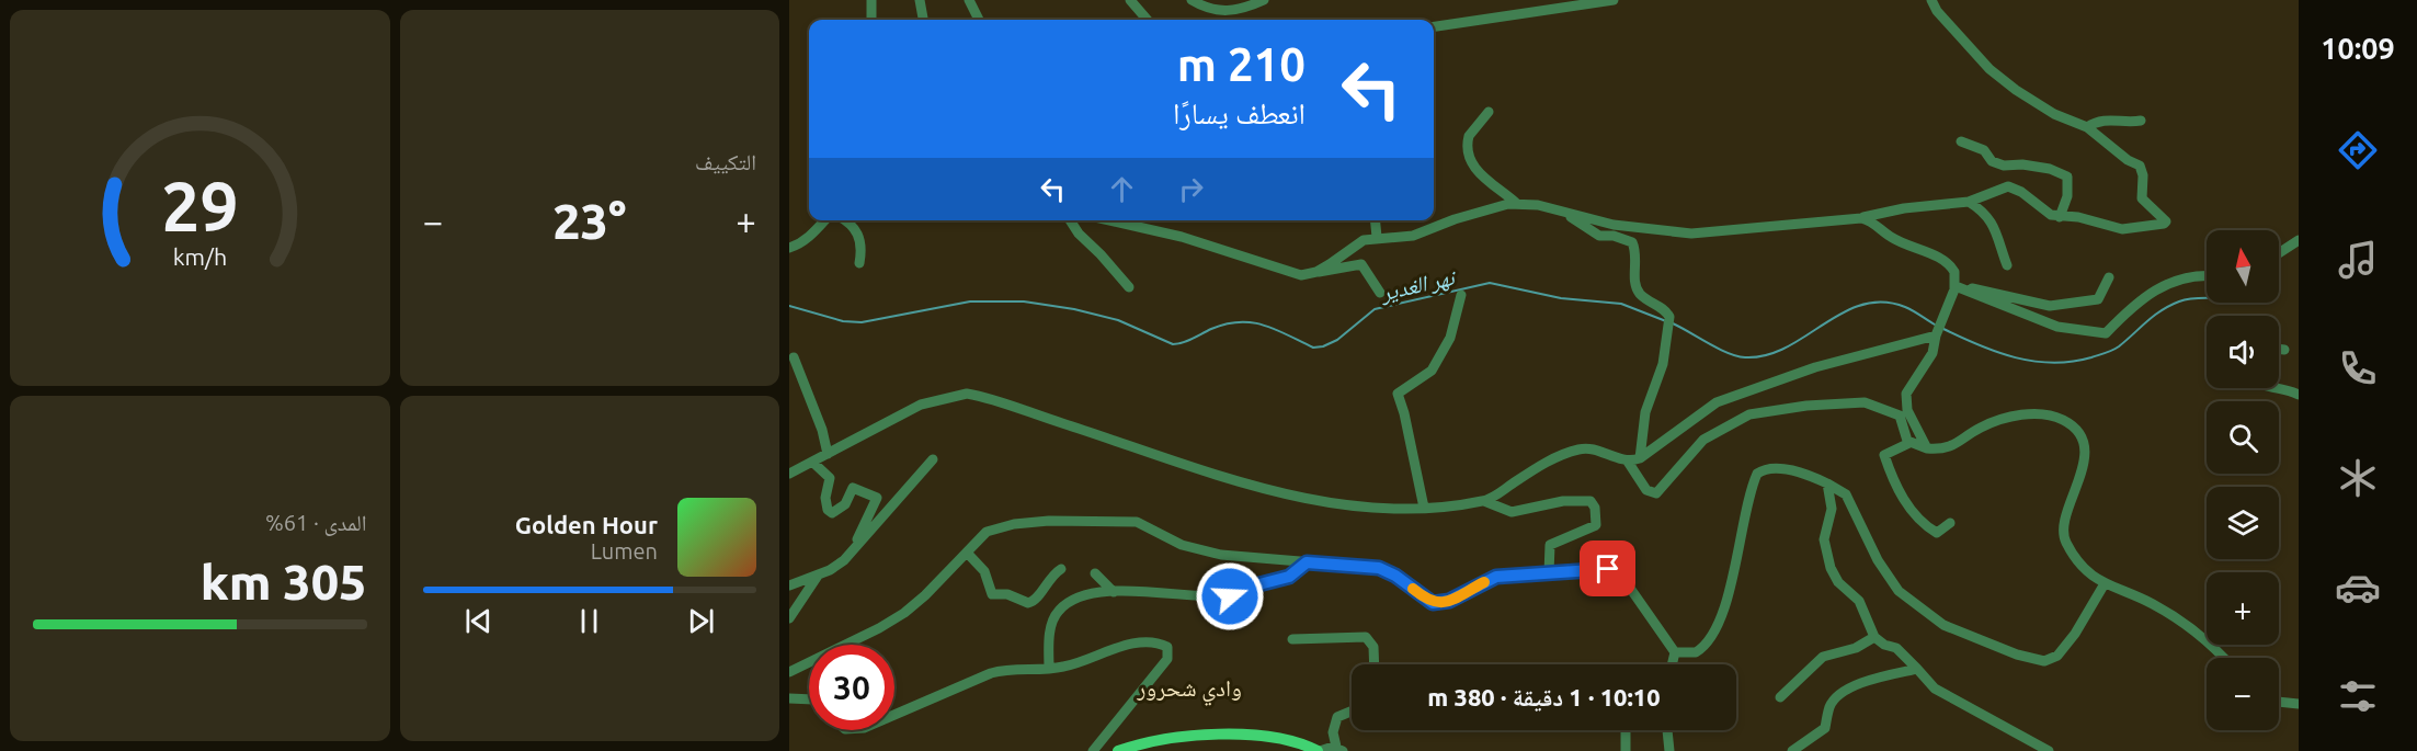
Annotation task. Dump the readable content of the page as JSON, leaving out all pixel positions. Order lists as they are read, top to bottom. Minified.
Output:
{"districts":["وادي شحرور"],"water":["نهر الغدير"],"north":"top","page":{"tabs":"10:09","tile":["التكييف",["المدى · 61%","305 km"]],"turn":["210 m","انعطف يسارًا"],"heat":["−","23°","+"],"map_buttons":["+","−"],"song":["Golden Hour","Lumen"],"limit":"30","trip":"10:10 · 1 دقيقة · 380 m","gauge":["29","km/h"]}}
